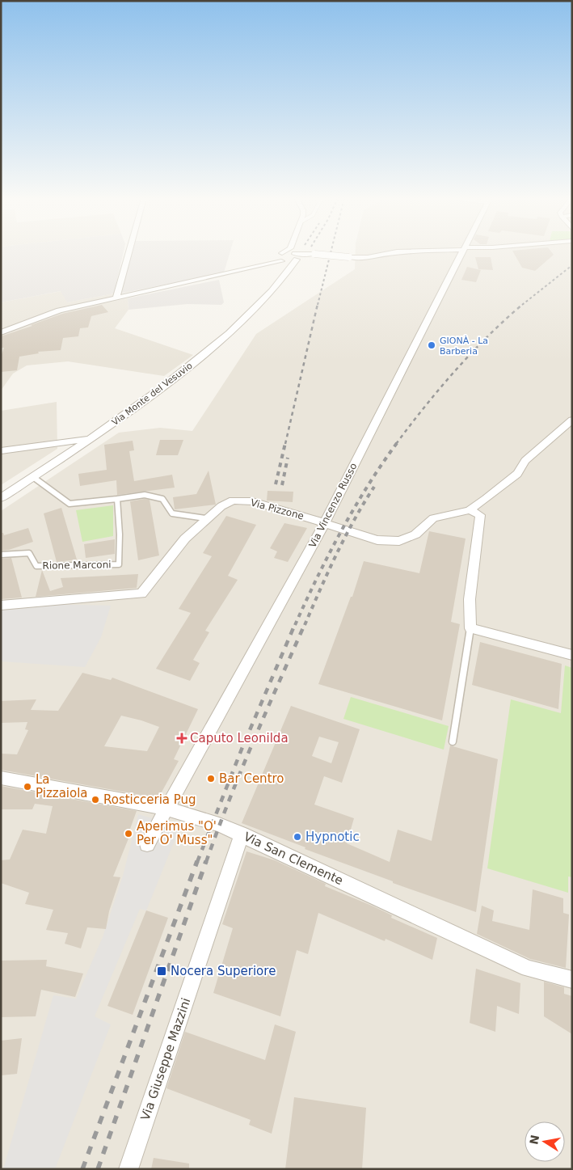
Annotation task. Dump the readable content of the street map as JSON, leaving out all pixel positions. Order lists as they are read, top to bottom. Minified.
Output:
{"streets":{"street":["Via Monte del Vesuvio","Via Vincenzo Russo","Via Pizzone","Via San Clemente","Via Giuseppe Mazzini"],"lane":["Rione Marconi"]},"crossings":[["Via Vincenzo Russo","Via Pizzone"],["Via Vincenzo Russo","Via San Clemente"],["Via San Clemente","Via Giuseppe Mazzini"]],"places":{"other":["GIONÀ - La Barberia","Bar Centro","La Pizzaiola","Rosticceria Pug","Aperimus \"O' Per O' Muss\"","Hypnotic"],"health":["Caputo Leonilda"],"transit":["Nocera Superiore"]},"north":"left"}
